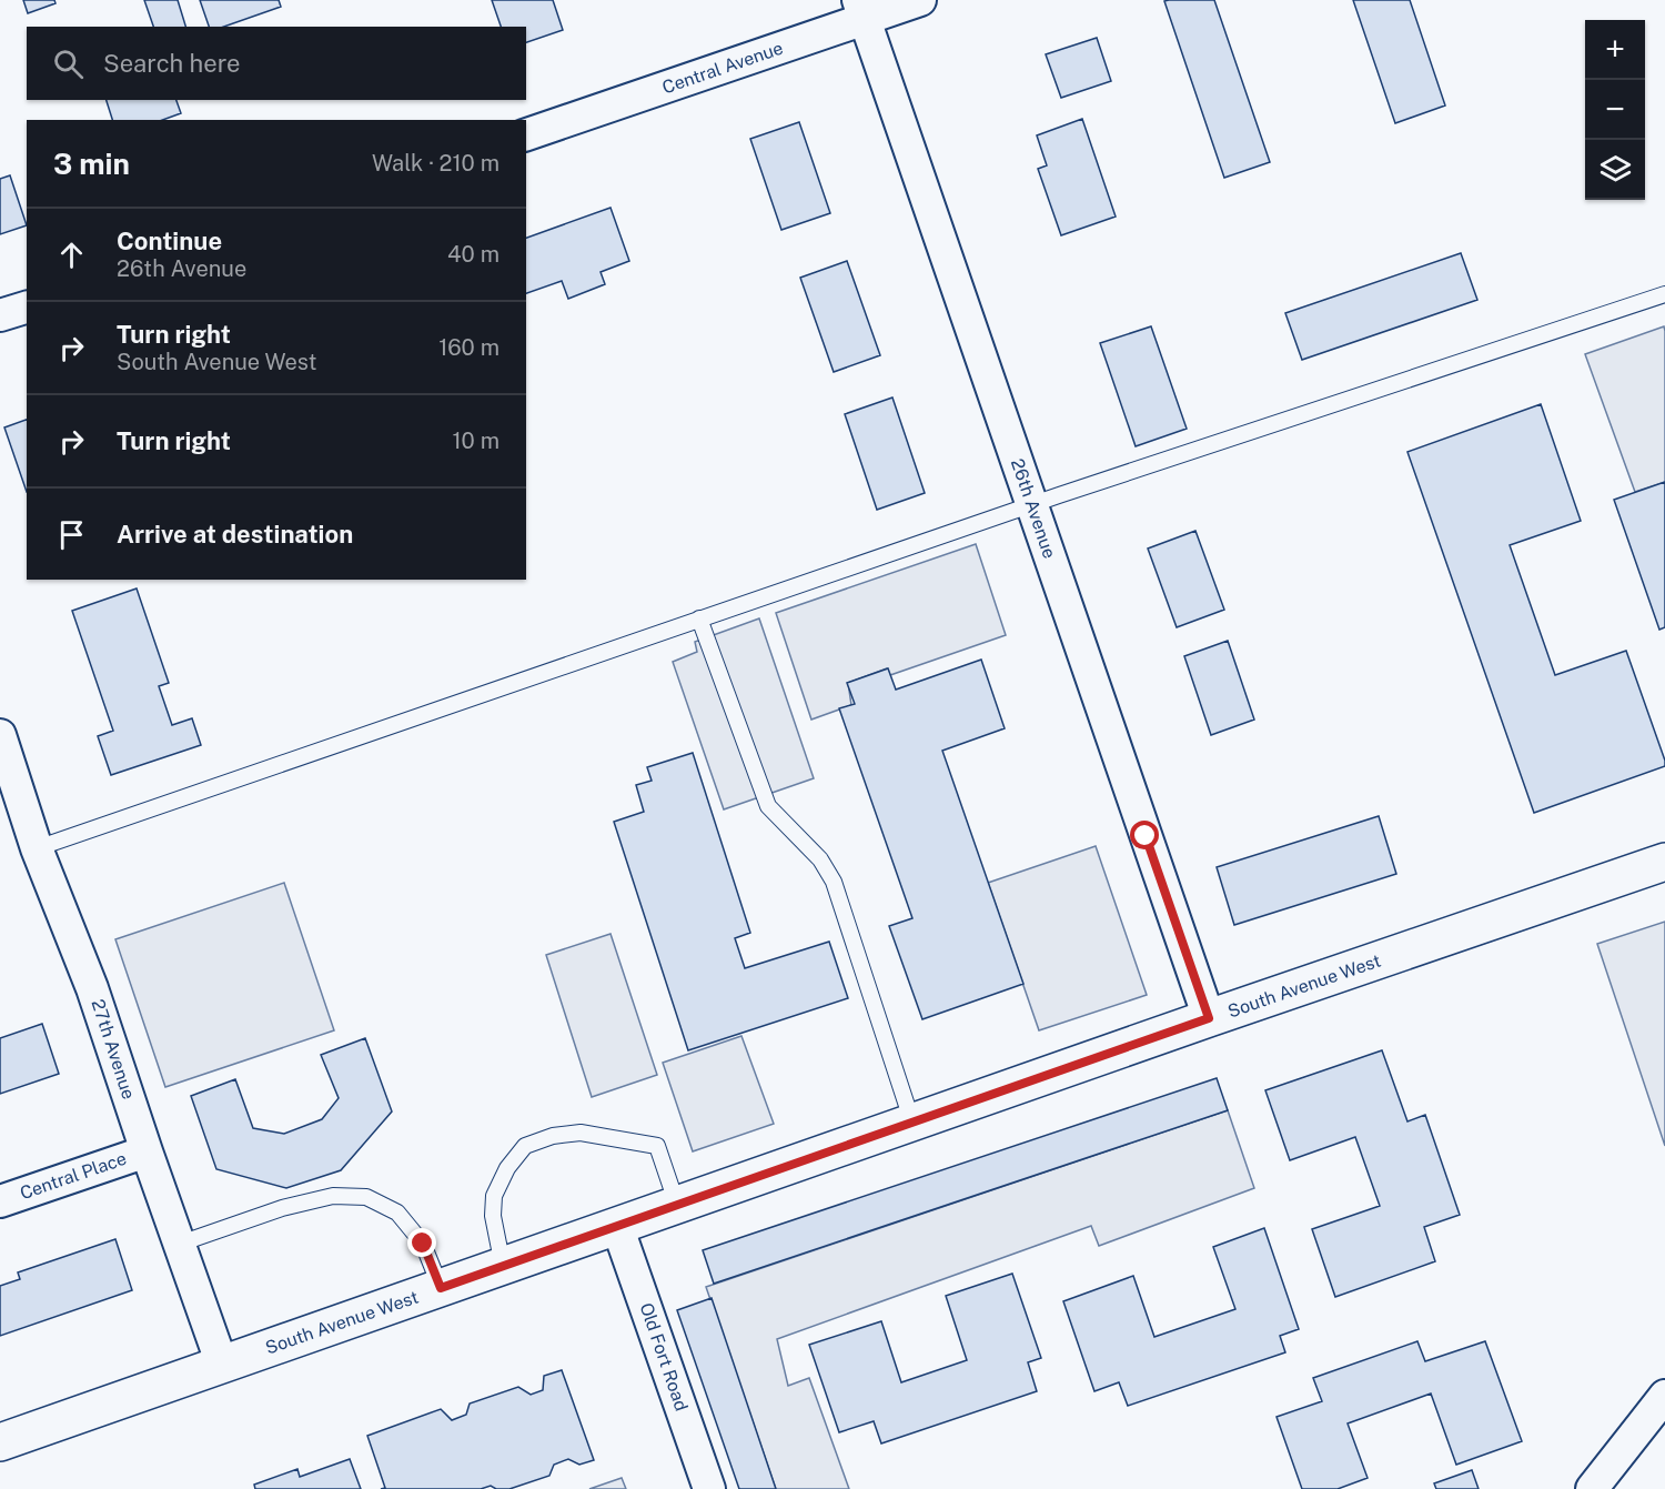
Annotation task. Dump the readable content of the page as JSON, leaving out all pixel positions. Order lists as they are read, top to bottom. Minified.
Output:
{"streets":{"street":["Central Avenue","26th Avenue","South Avenue West","27th Avenue","Central Place","Old Fort Road"]},"crossings":[["Central Avenue","26th Avenue"],["26th Avenue","South Avenue West"],["South Avenue West","27th Avenue"],["South Avenue West","Old Fort Road"],["27th Avenue","Central Place"]],"page":{"map_buttons":["+","−"],"search":"Search here","heading":["3 min","Walk · 210 m"],"list":[["Continue","26th Avenue","40 m"],["Turn right","South Avenue West","160 m"],["Turn right","10 m"],"Arrive at destination"]}}
